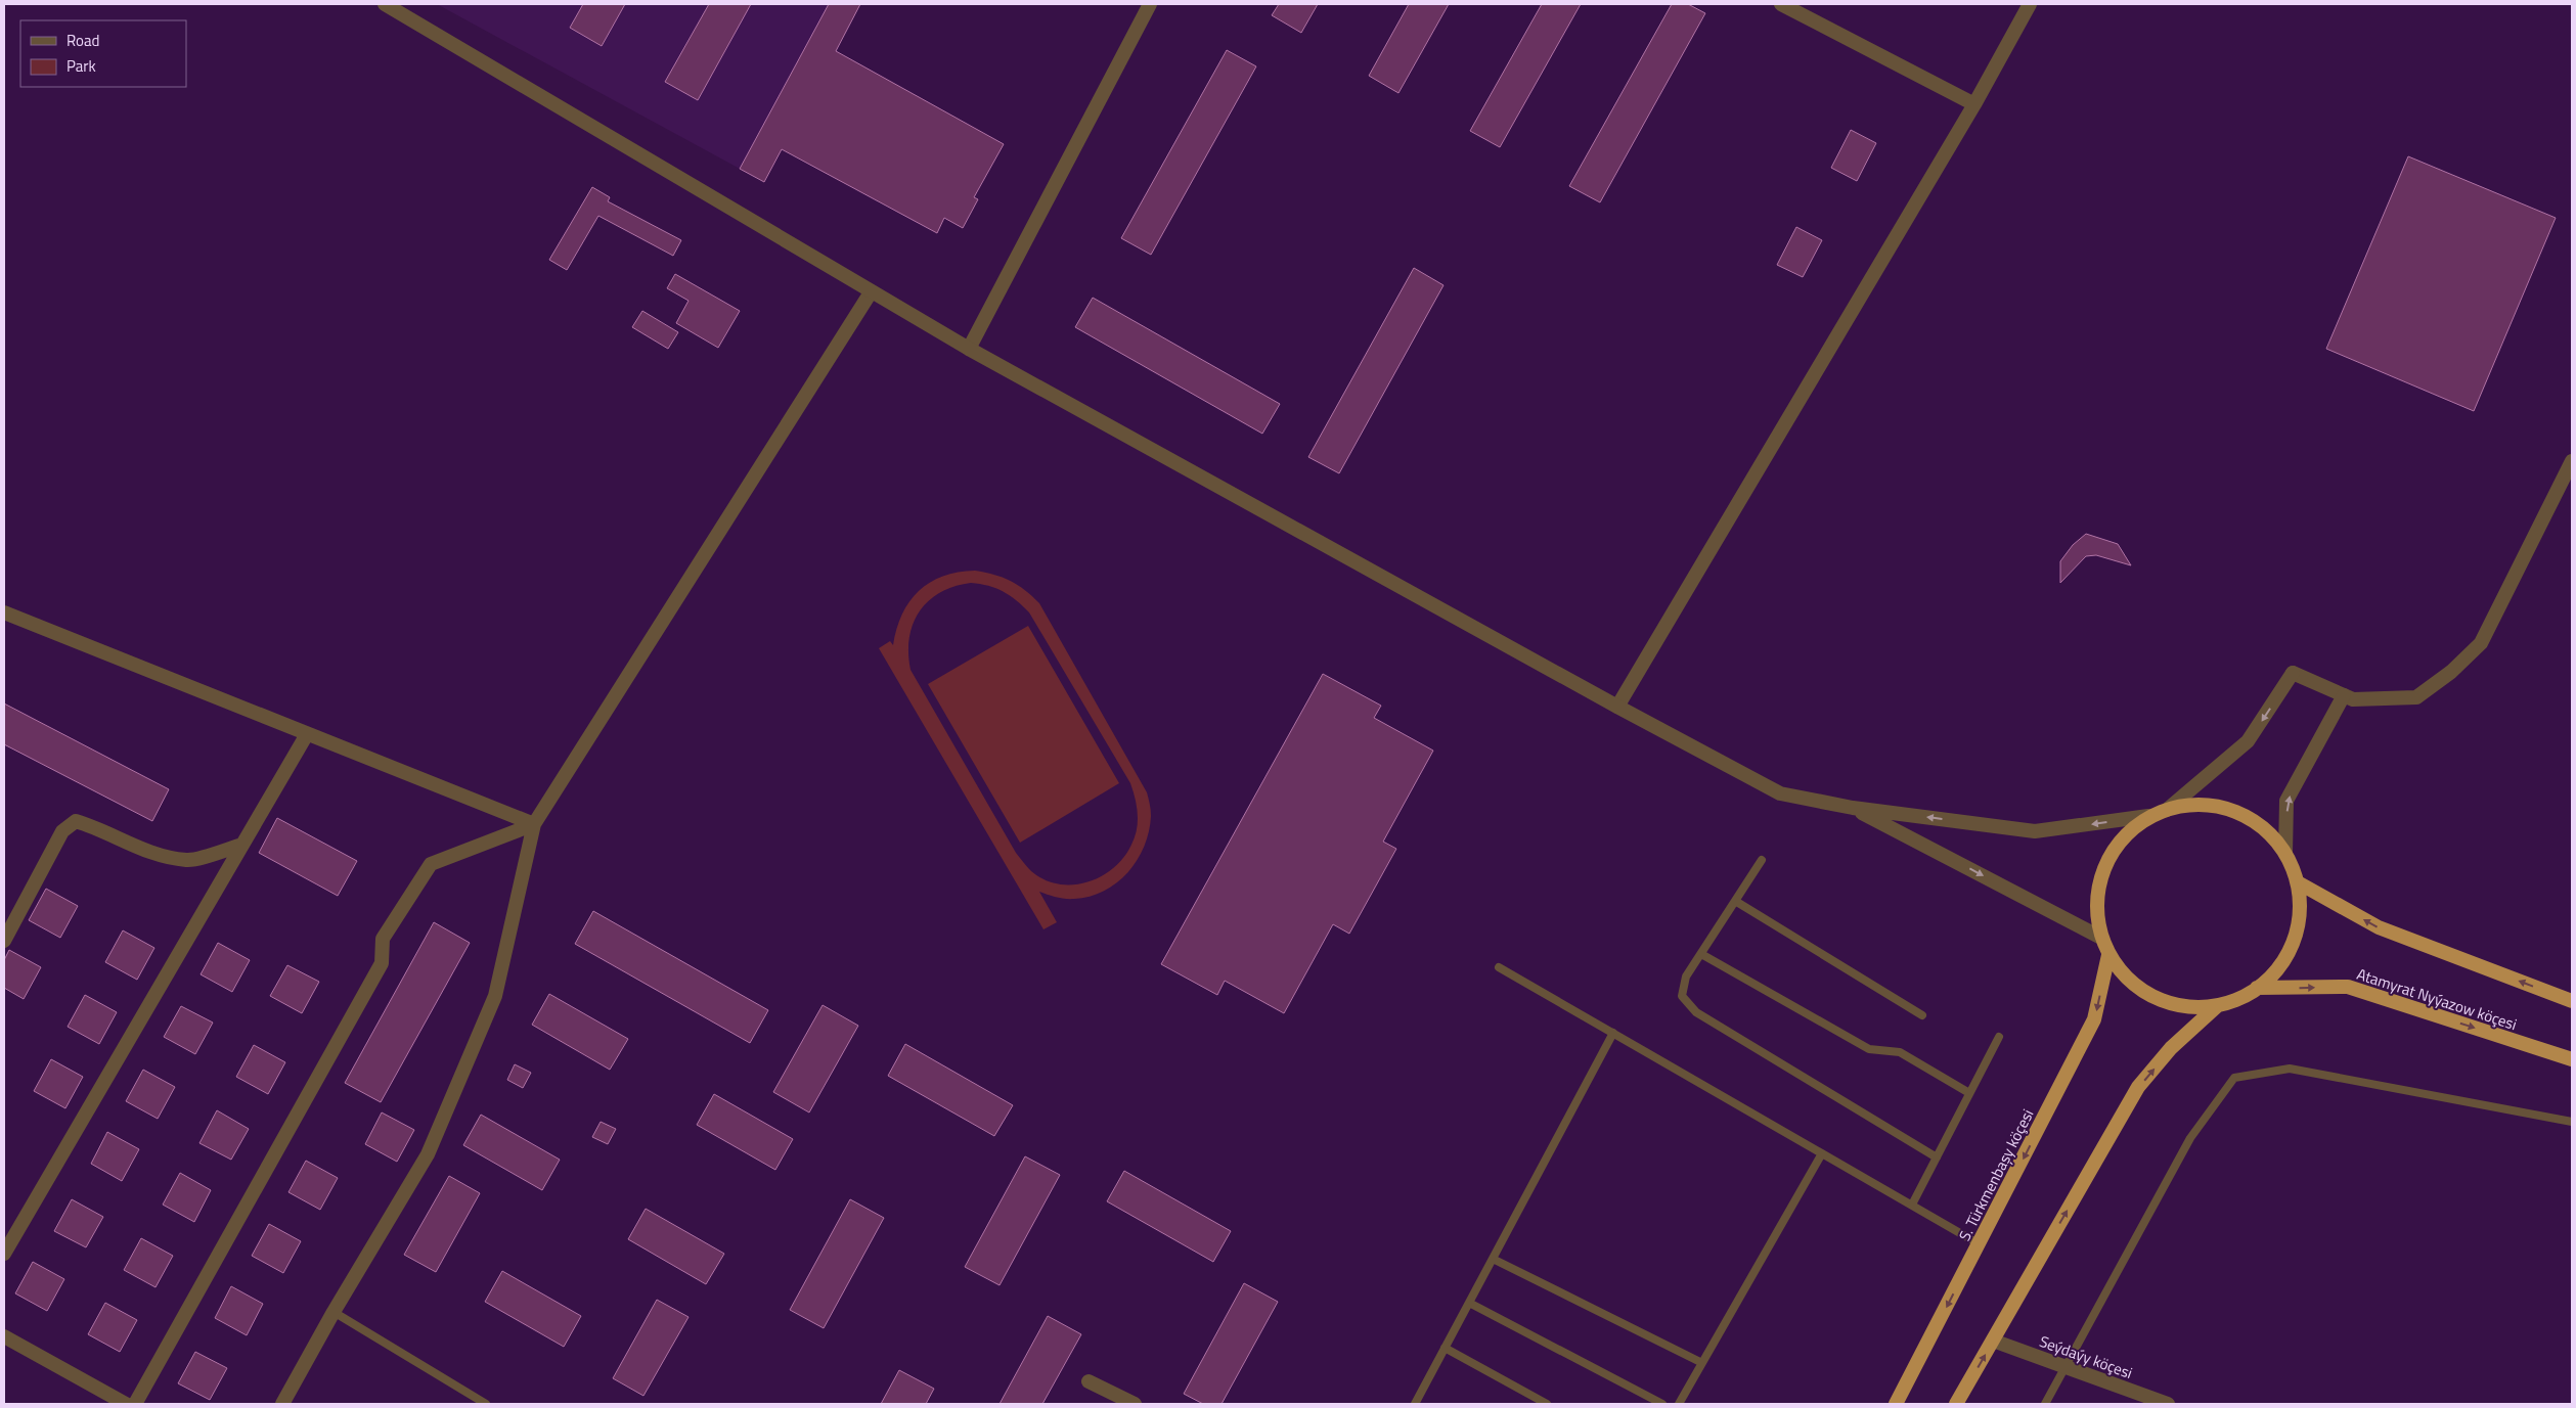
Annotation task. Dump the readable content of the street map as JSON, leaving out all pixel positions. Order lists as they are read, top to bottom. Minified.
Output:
{"streets":{"highway":["Atamyrat Nyýazow köçesi","S. Türkmenbaşy köçesi"],"street":["Seýdaýy köçesi"]},"legend":["Road","Park"]}
